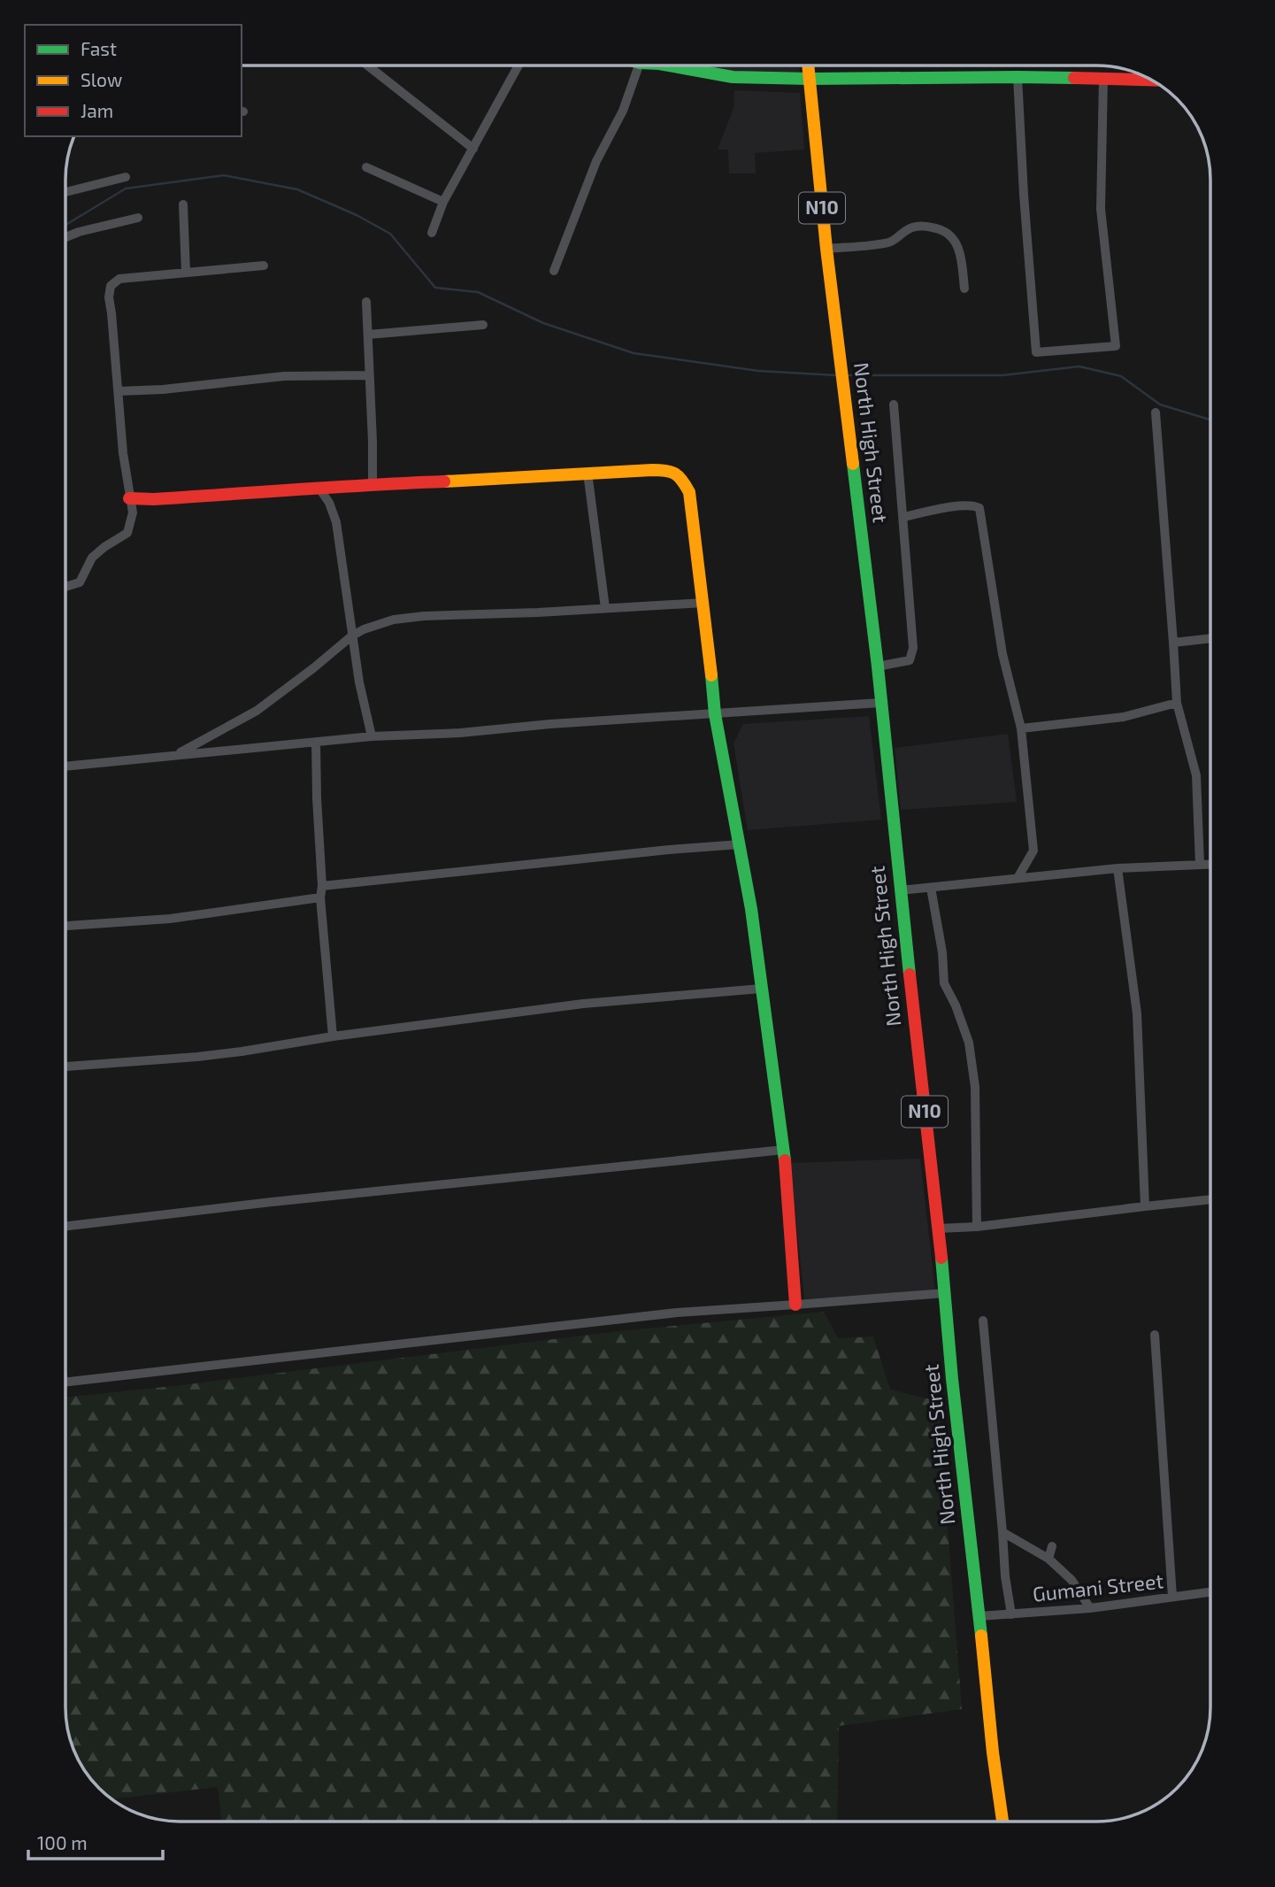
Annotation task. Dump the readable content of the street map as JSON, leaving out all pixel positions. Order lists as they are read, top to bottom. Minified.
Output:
{"streets":{"main road":["N10","North High Street"],"street":["Gumani Street"]},"crossings":[["North High Street","Gumani Street"]],"legend":["Fast","Slow","Jam"],"scale_bar":"100 m"}
